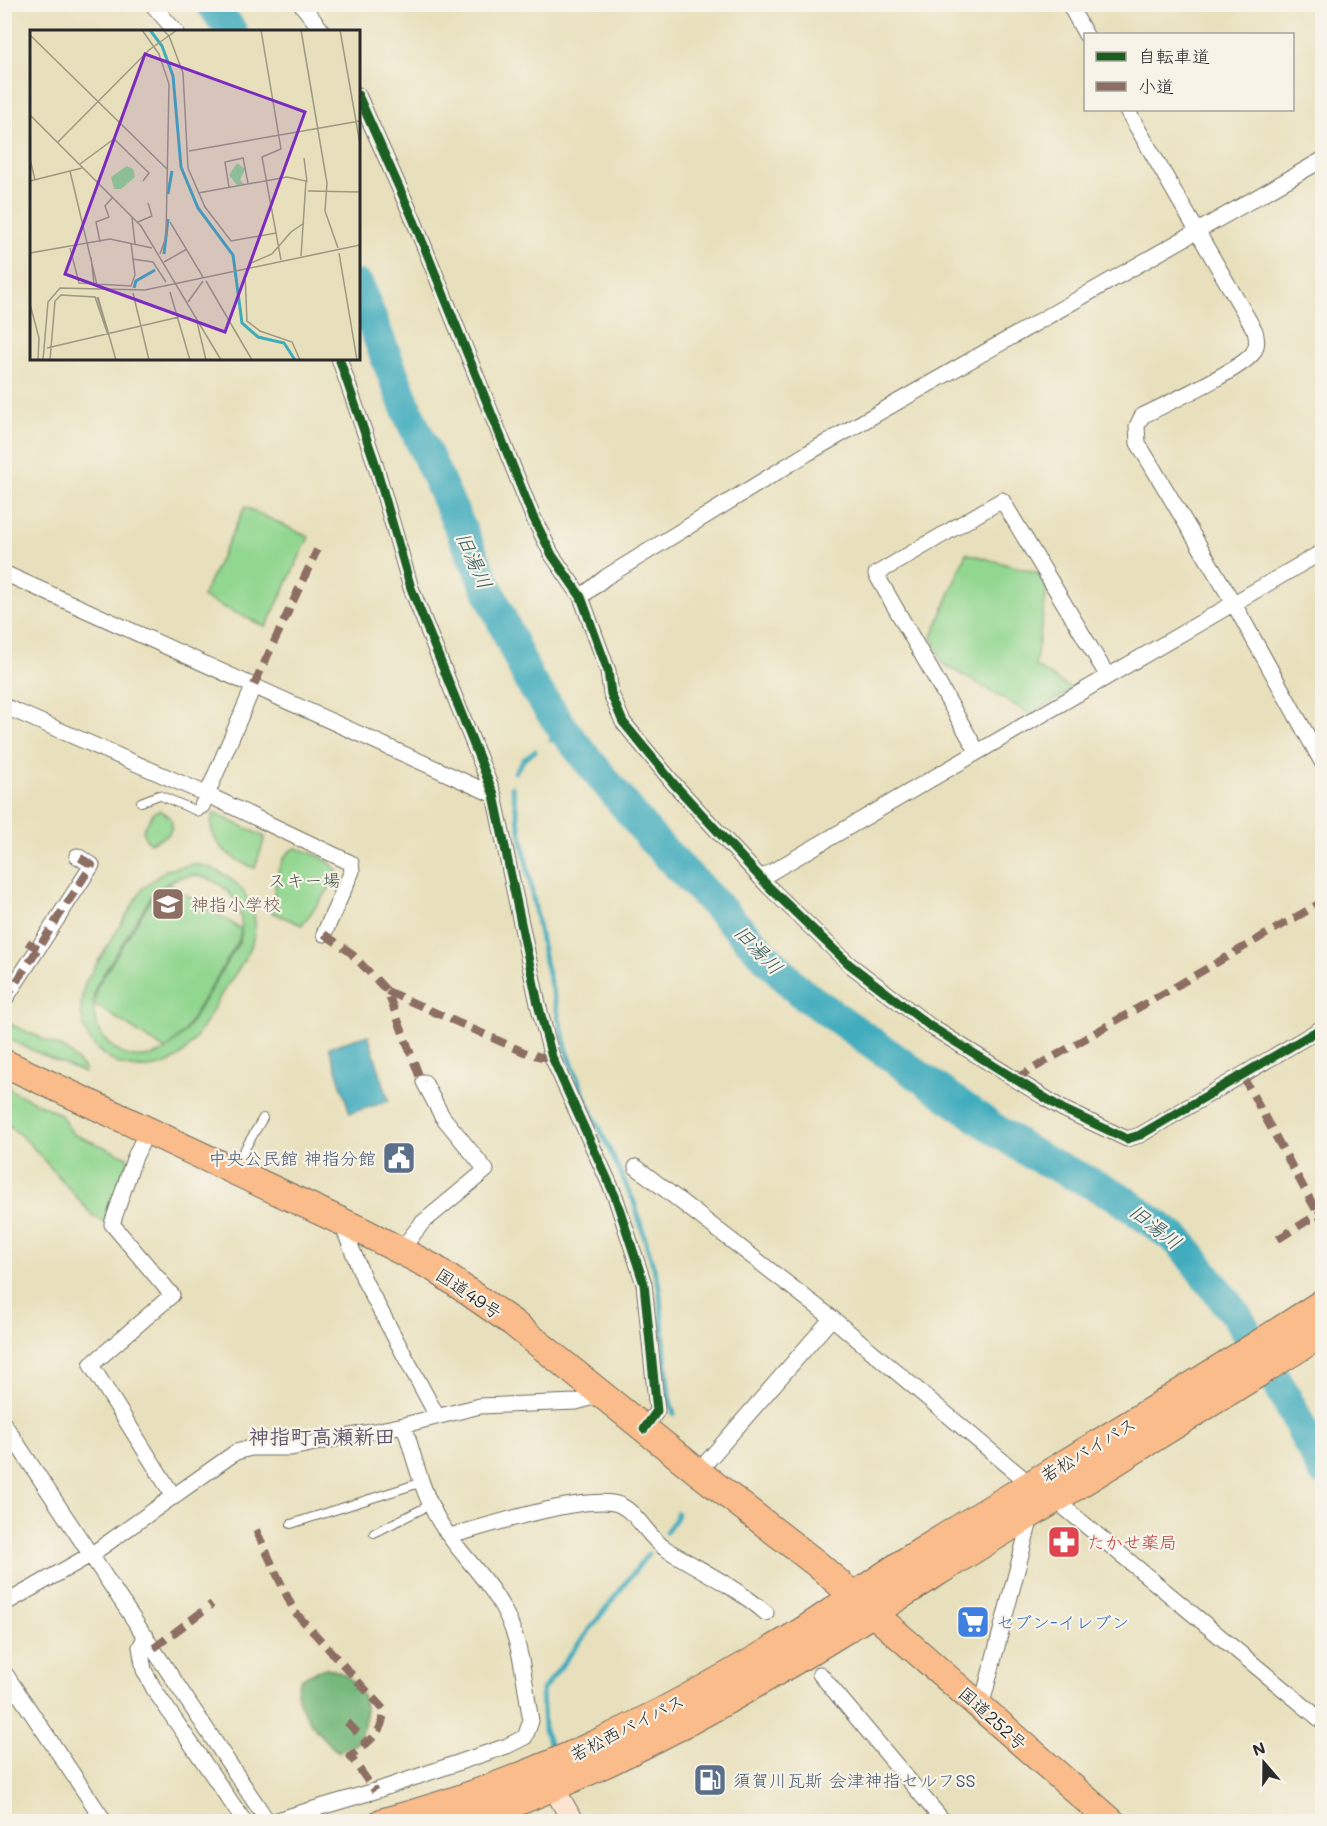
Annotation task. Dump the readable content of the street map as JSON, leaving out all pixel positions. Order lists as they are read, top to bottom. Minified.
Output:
{"streets":{"highway":["国道49号","若松バイパス","国道252号","若松西バイパス"]},"crossings":[["国道49号","若松バイパス"],["国道49号","国道252号"],["国道49号","若松西バイパス"],["若松バイパス","国道252号"],["若松バイパス","若松西バイパス"],["国道252号","若松西バイパス"]],"districts":["神指町高瀬新田"],"water":["旧湯川"],"parks":["スキー場"],"places":{"school or university":["神指小学校"],"public building":["中央公民館 神指分館"],"pharmacy":["たかせ薬局"],"supermarket":["セブン-イレブン"],"fuel station":["須賀川瓦斯 会津神指セルフSS"]},"legend":["自転車道","小道"],"north":"top"}
